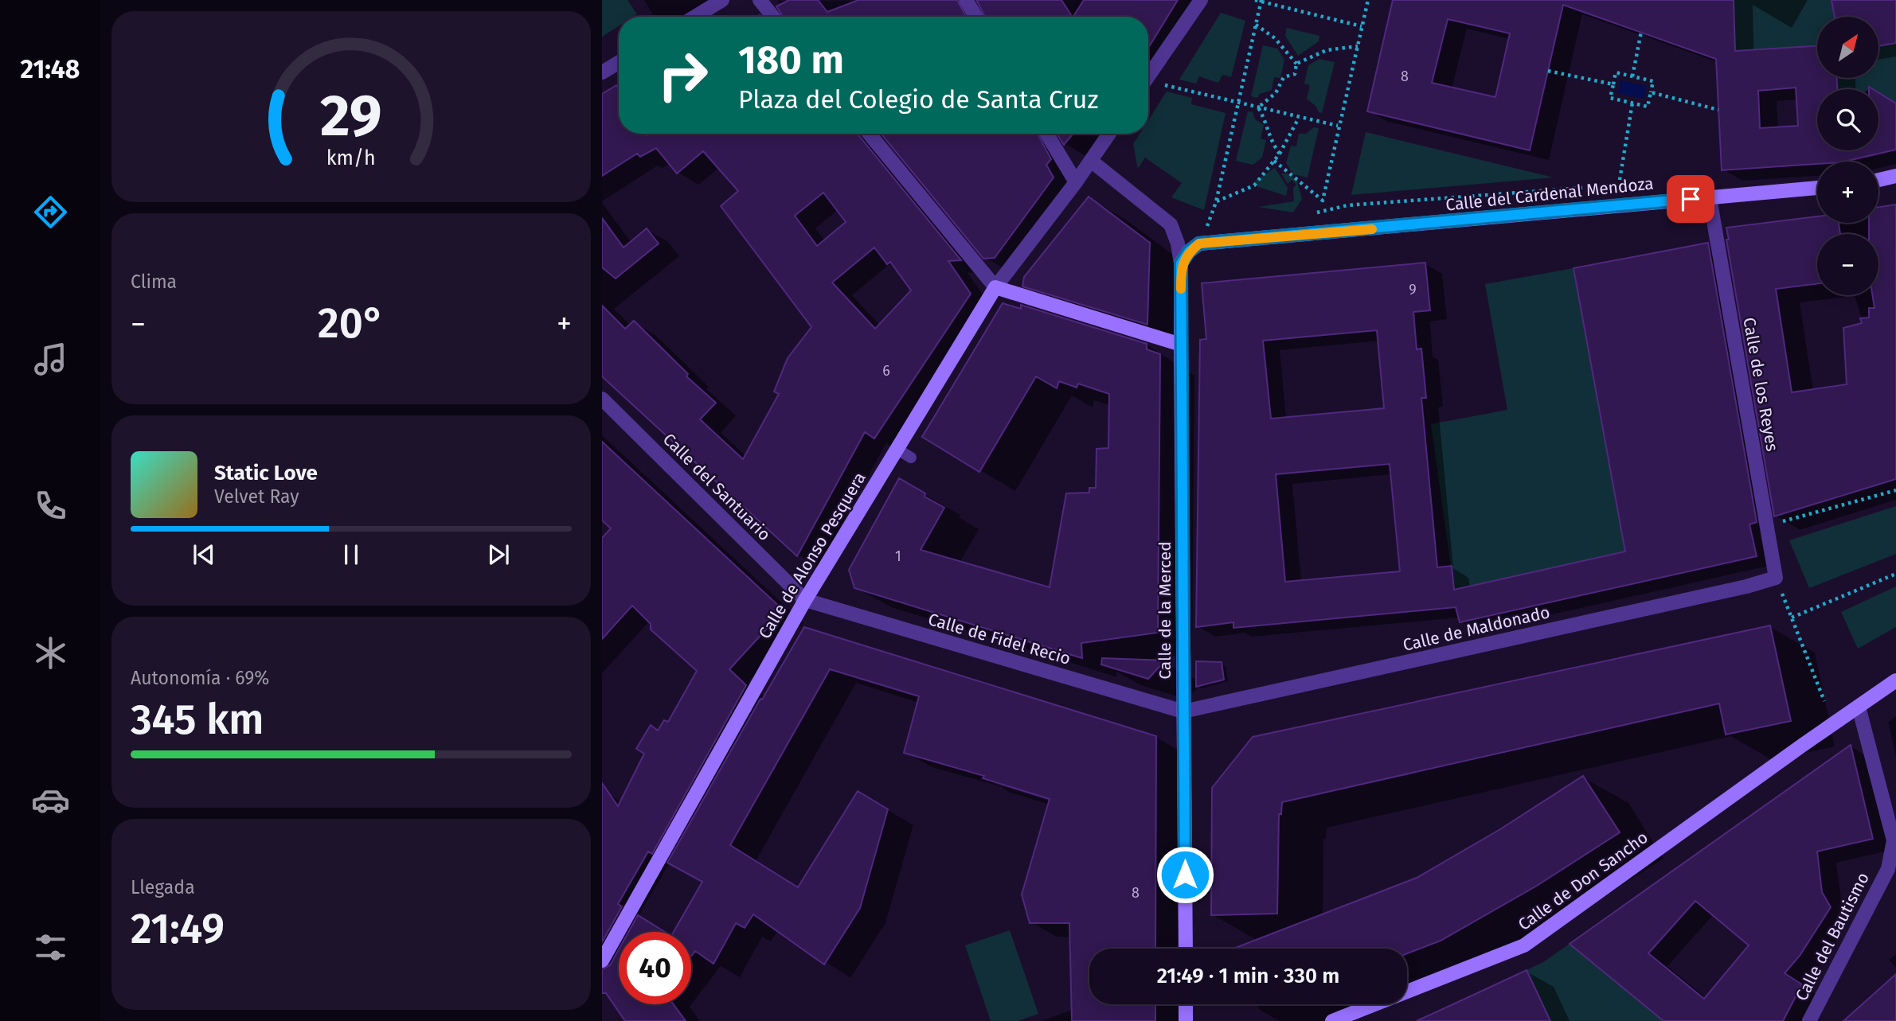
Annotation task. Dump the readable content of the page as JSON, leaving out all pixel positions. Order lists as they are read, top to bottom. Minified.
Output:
{"streets":{"street":["Calle del Cardenal Mendoza","Calle de los Reyes","Calle del Santuario","Calle de Alonso Pesquera","Calle de la Merced","Calle de Maldonado","Calle de Fidel Recio","Calle de Don Sancho","Calle del Bautismo"]},"crossings":[["Calle del Cardenal Mendoza","Calle de los Reyes"],["Calle del Cardenal Mendoza","Calle de la Merced"],["Calle de los Reyes","Calle de Maldonado"],["Calle del Santuario","Calle de Alonso Pesquera"],["Calle del Santuario","Calle de Fidel Recio"],["Calle de Alonso Pesquera","Calle de Fidel Recio"],["Calle de la Merced","Calle de Maldonado"],["Calle de la Merced","Calle de Fidel Recio"],["Calle de Maldonado","Calle de Fidel Recio"],["Calle de Don Sancho","Calle del Bautismo"]],"house_numbers":["8","9","6","1","8"],"north":"top right","page":{"tabs":"21:48","map_buttons":["+","−"],"turn":["180 m","Plaza del Colegio de Santa Cruz"],"tile":["Clima",["Autonomía · 69%","345 km"],["Llegada","21:49"]],"heat":["−","20°","+"],"song":["Static Love","Velvet Ray"],"limit":"40","trip":"21:49 · 1 min · 330 m","gauge":["29","km/h"]}}
